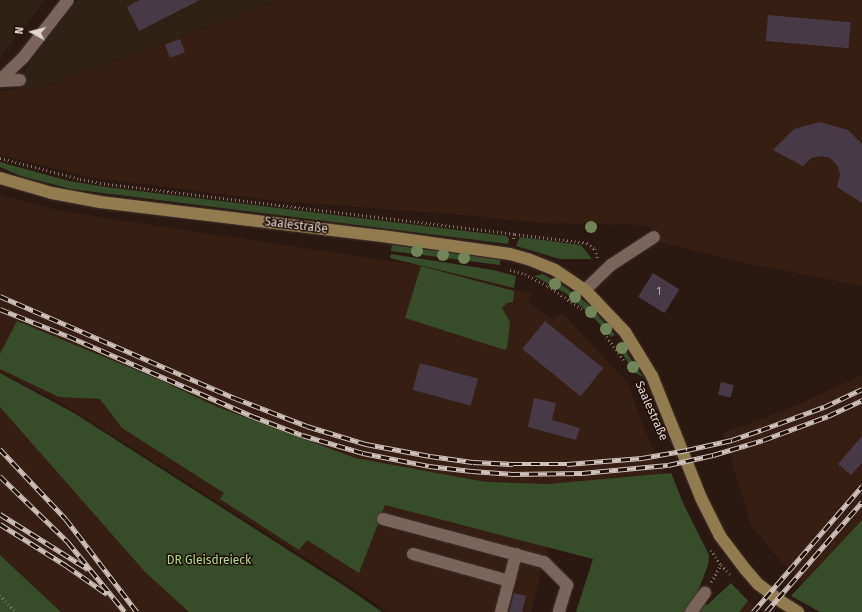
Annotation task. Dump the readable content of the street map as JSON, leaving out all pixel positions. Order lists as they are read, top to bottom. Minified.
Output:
{"streets":{"main road":["Saalestraße"]},"parks":["DR Gleisdreieck"],"house_numbers":["1"],"north":"left"}
